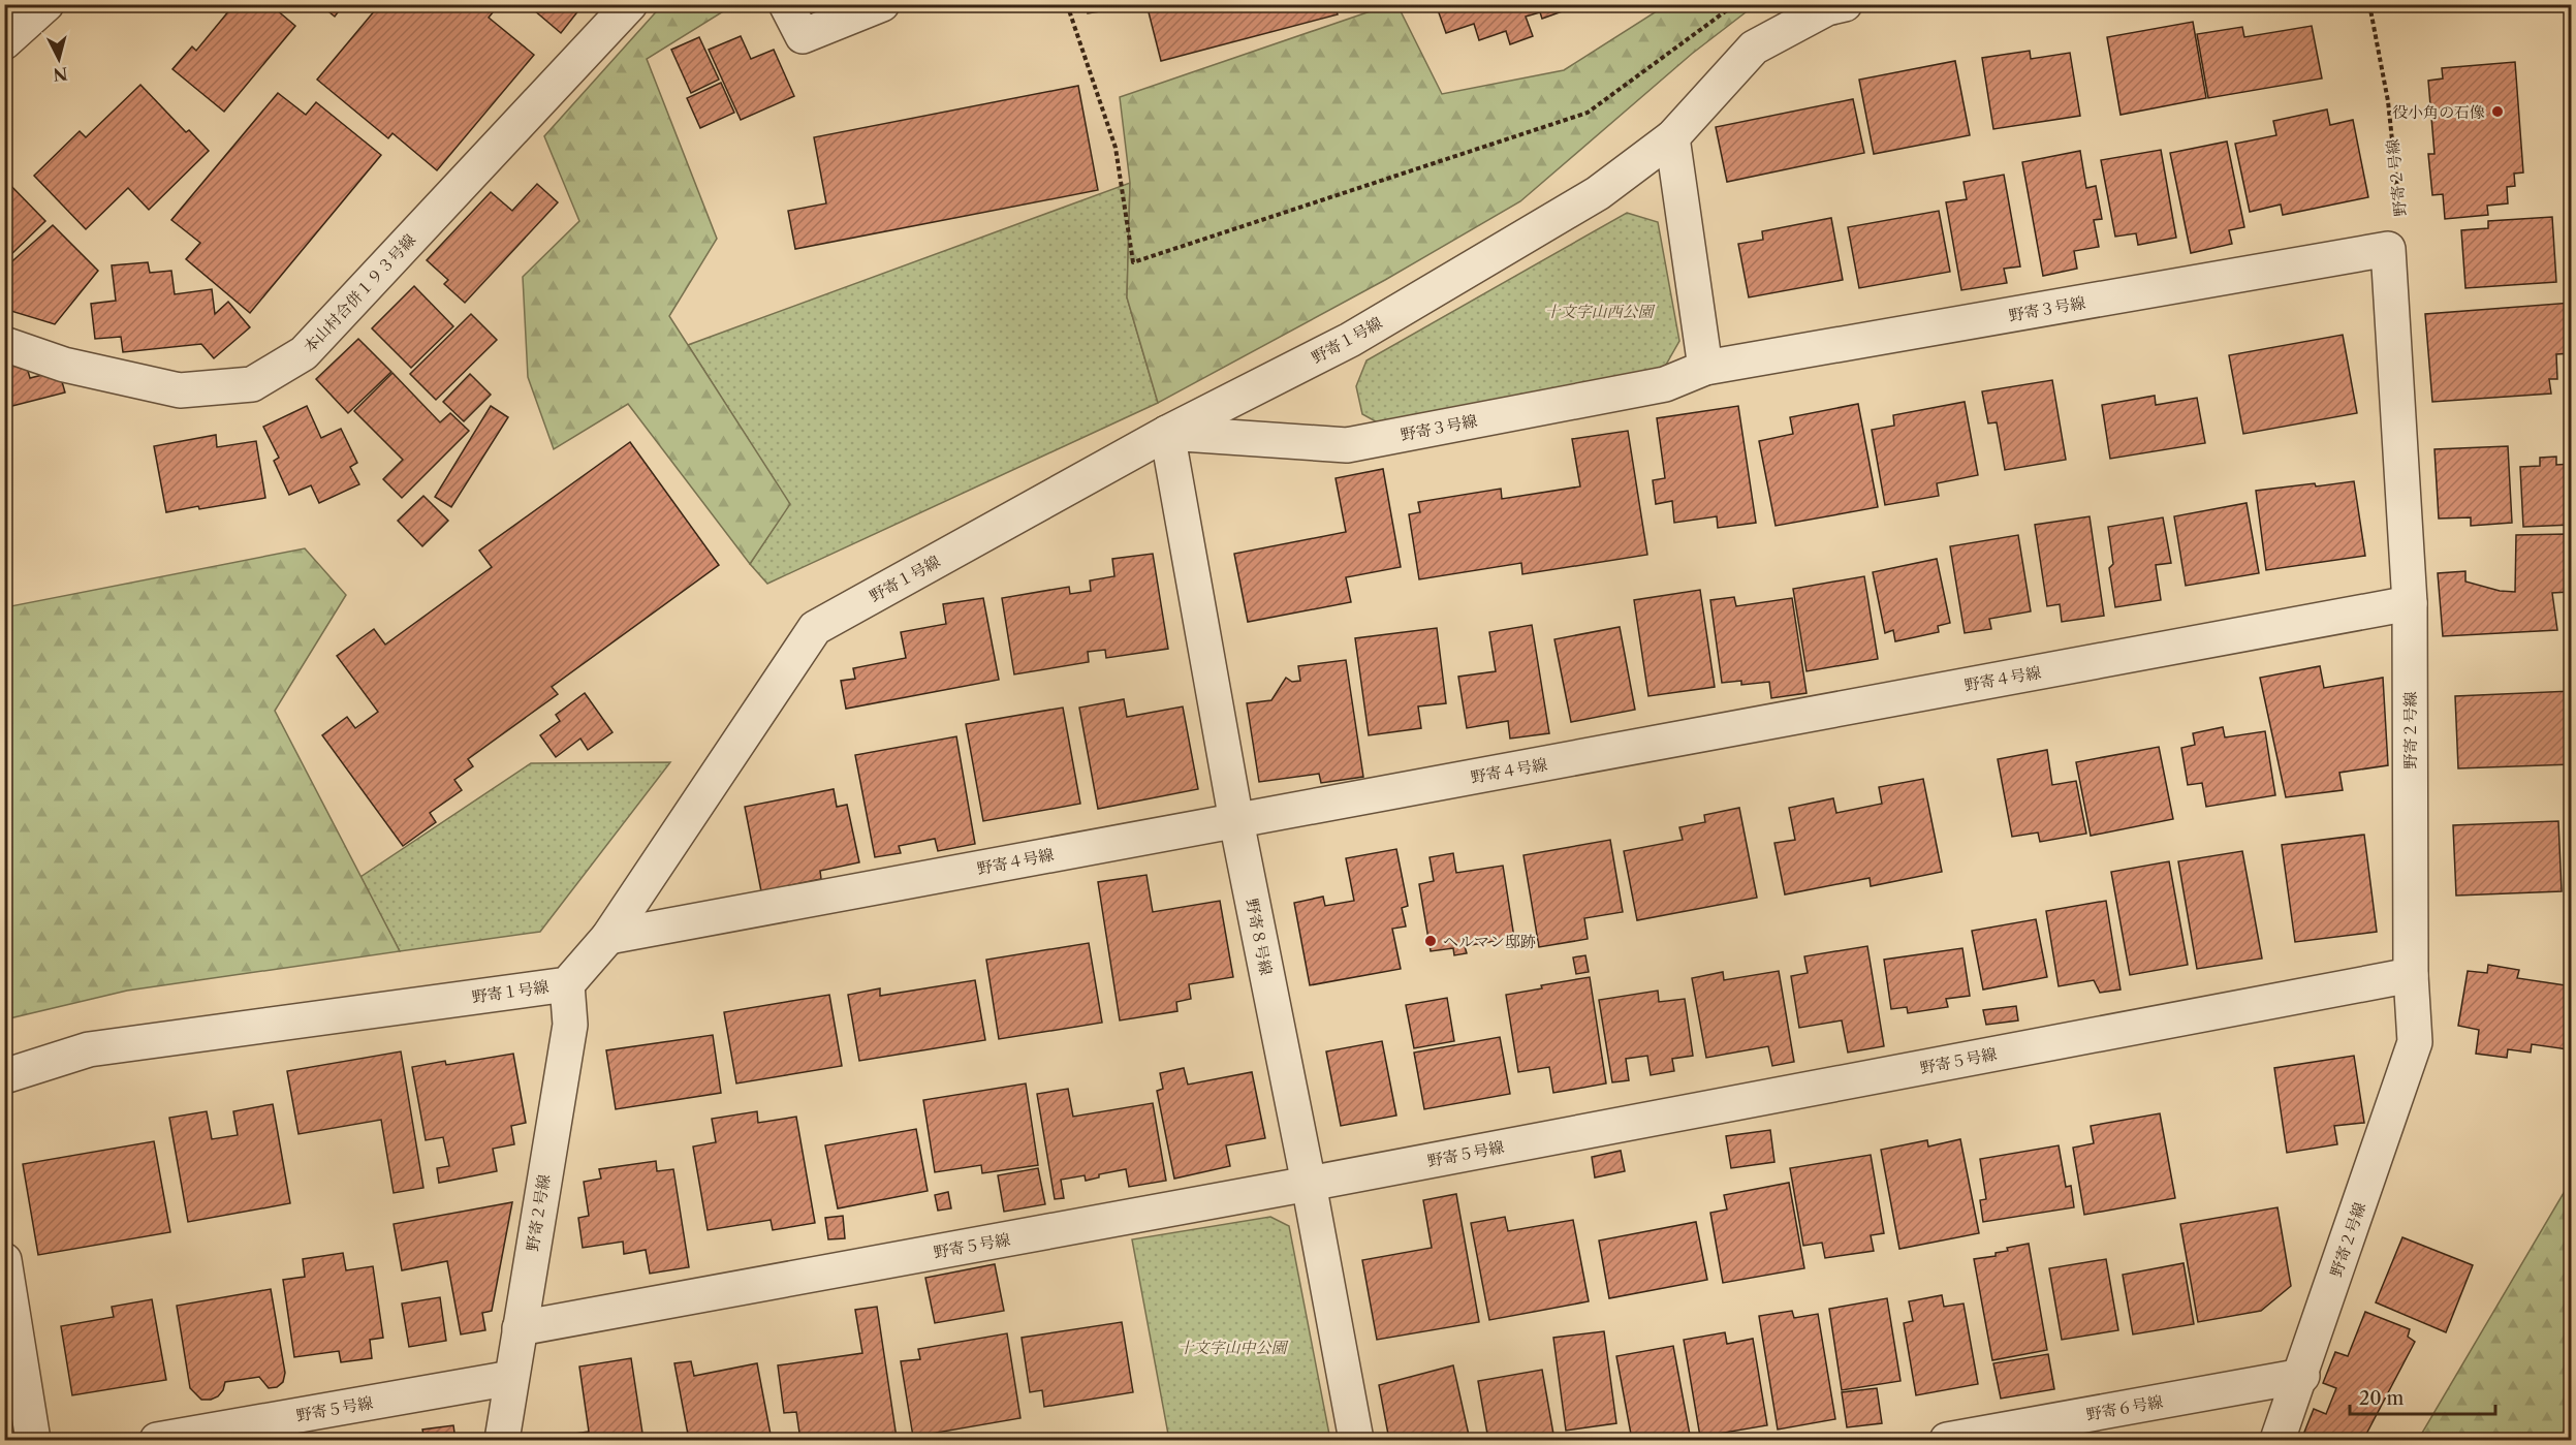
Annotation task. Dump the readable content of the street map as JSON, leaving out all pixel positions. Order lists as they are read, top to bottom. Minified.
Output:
{"streets":{"street":["野寄２号線","本山村合併１９３号線","野寄３号線","野寄１号線","野寄４号線","野寄８号線","野寄５号線","野寄６号線"]},"crossings":[["野寄２号線","野寄３号線"],["野寄２号線","野寄１号線"],["野寄２号線","野寄４号線"],["野寄２号線","野寄５号線"],["野寄２号線","野寄６号線"],["野寄３号線","野寄１号線"],["野寄３号線","野寄８号線"],["野寄１号線","野寄４号線"],["野寄１号線","野寄８号線"],["野寄４号線","野寄８号線"],["野寄８号線","野寄５号線"]],"parks":["十文字山西公園","十文字山中公園"],"places":["役小角の石像","ヘルマン邸跡"],"scale_bar":"20 m","north":"bottom"}
